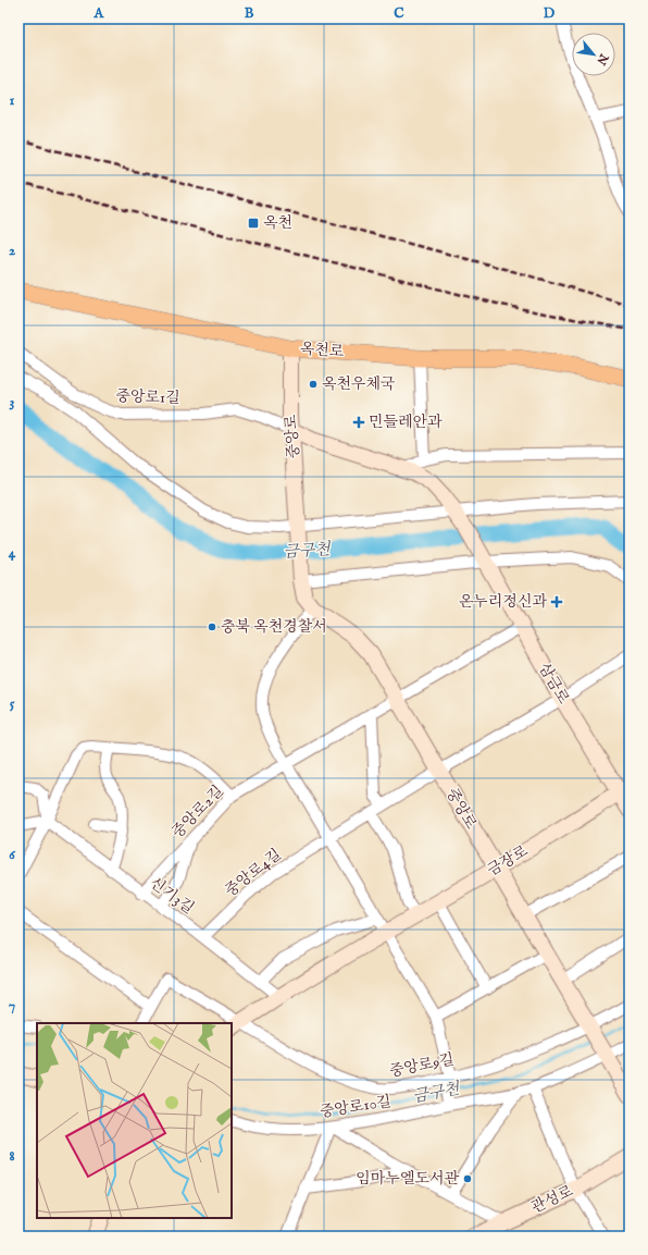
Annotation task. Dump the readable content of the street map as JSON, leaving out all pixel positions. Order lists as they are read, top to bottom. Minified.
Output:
{"streets":{"main road":["옥천로","중앙로","삼금로","금장로","관성로"],"street":["중앙로1길","중앙로2길","중앙로4길","신기3길","중앙로9길","중앙로10길"]},"crossings":[["옥천로","중앙로"],["중앙로1길","중앙로"],["중앙로","중앙로2길"],["중앙로","금장로"],["중앙로","중앙로4길"],["중앙로","중앙로9길"],["중앙로","중앙로10길"],["삼금로","중앙로2길"],["삼금로","금장로"],["삼금로","중앙로4길"],["중앙로2길","신기3길"],["금장로","신기3길"],["금장로","중앙로9길"],["중앙로4길","신기3길"]],"water":["금구천"],"places":{"transit":["옥천"],"other":["옥천우체국","충북 옥천경찰서","임마누엘도서관"],"health":["민들레안과","온누리정신과"]},"north":"bottom right","grid":{"columns":["A","B","C","D"],"rows":["1","2","3","4","5","6","7","8"]}}
